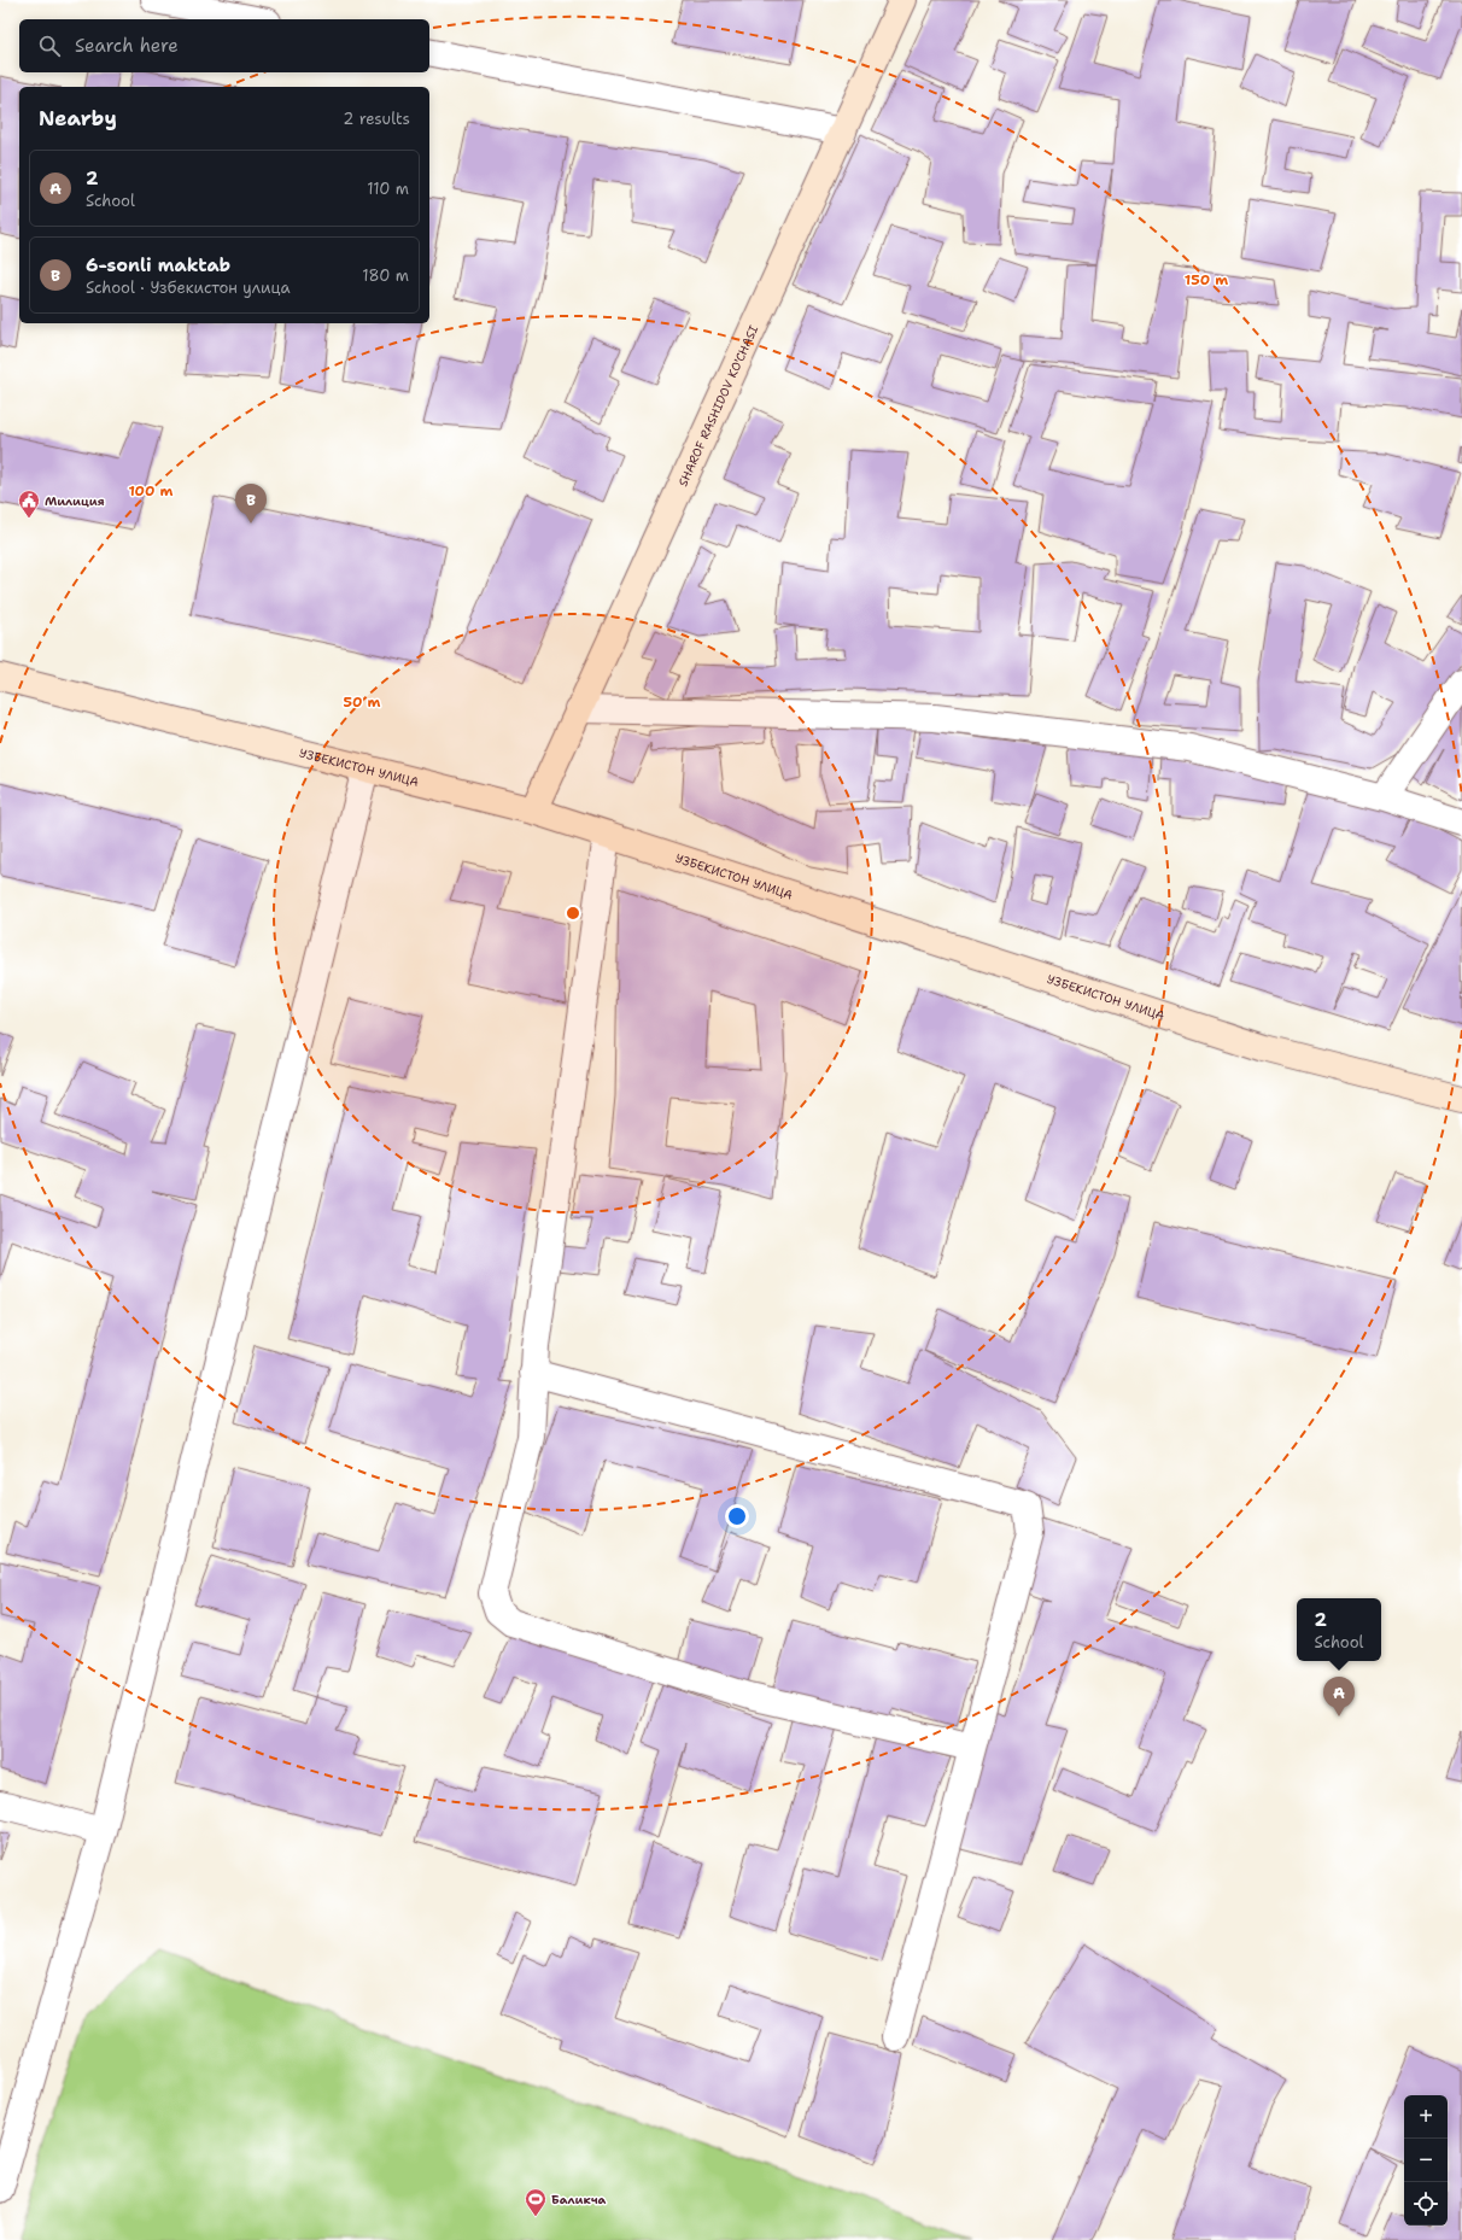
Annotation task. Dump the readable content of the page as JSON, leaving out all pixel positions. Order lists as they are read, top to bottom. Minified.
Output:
{"streets":{"main road":["SHAROF RASHIDOV KO'CHASI","УЗБЕКИСТОН УЛИЦА"]},"crossings":[["SHAROF RASHIDOV KO'CHASI","УЗБЕКИСТОН УЛИЦА"]],"places":{"public building":["Милиция"],"sports":["Баликча"]},"page":{"search":"Search here","heading":["Nearby","2 results"],"list":[{"mark":"A","name":"2","note":"School","value":"110 m"},{"mark":"B","name":"6-sonli maktab","note":"School · Узбекистон улица","value":"180 m"}],"pins":["B","A"],"popup":["2","School"],"map_buttons":["+","−"]},"rings":["150 m","100 m","50 m"]}
